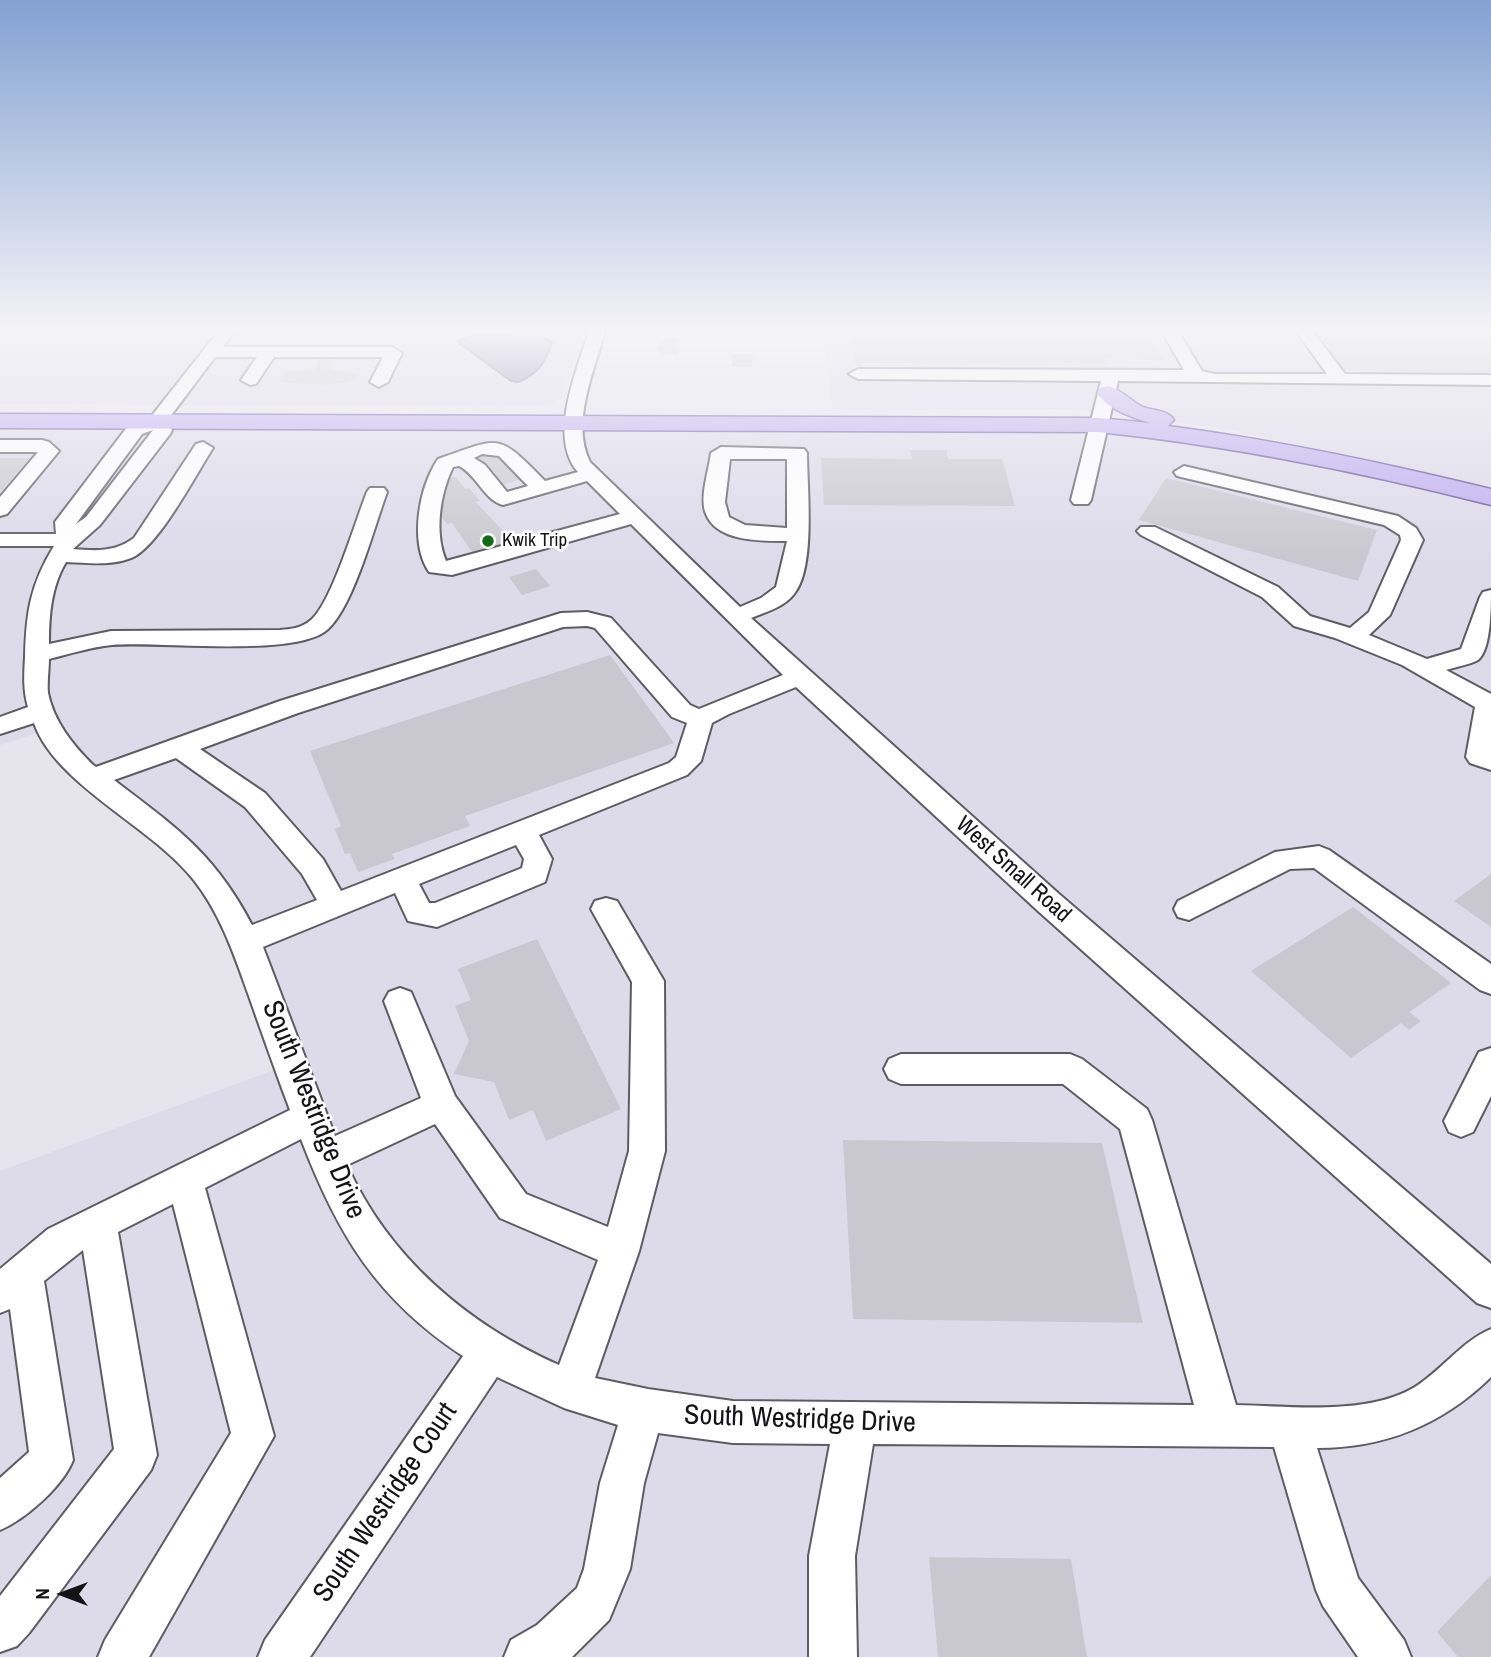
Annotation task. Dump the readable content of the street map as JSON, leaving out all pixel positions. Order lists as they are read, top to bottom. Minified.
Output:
{"streets":{"street":["West Small Road","South Westridge Drive","South Westridge Court"]},"crossings":[["South Westridge Drive","South Westridge Court"]],"places":["Kwik Trip"],"north":"left"}
